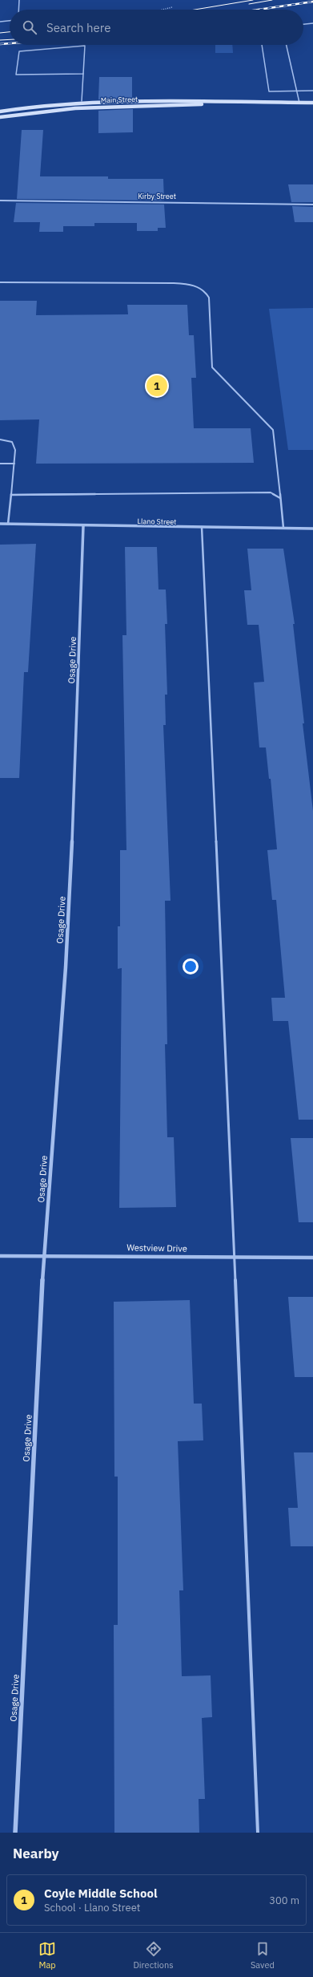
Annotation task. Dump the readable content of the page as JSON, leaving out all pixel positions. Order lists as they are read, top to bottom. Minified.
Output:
{"streets":{"street":["Main Street","Kirby Street","Llano Street","Osage Drive","Westview Drive"]},"crossings":[["Llano Street","Osage Drive"],["Osage Drive","Westview Drive"]],"page":{"search":"Search here","pins":"1","heading":"Nearby","list":[{"mark":"1","name":"Coyle Middle School","note":"School · Llano Street","value":"300 m"}],"nav":["Map","Directions","Saved"]}}
